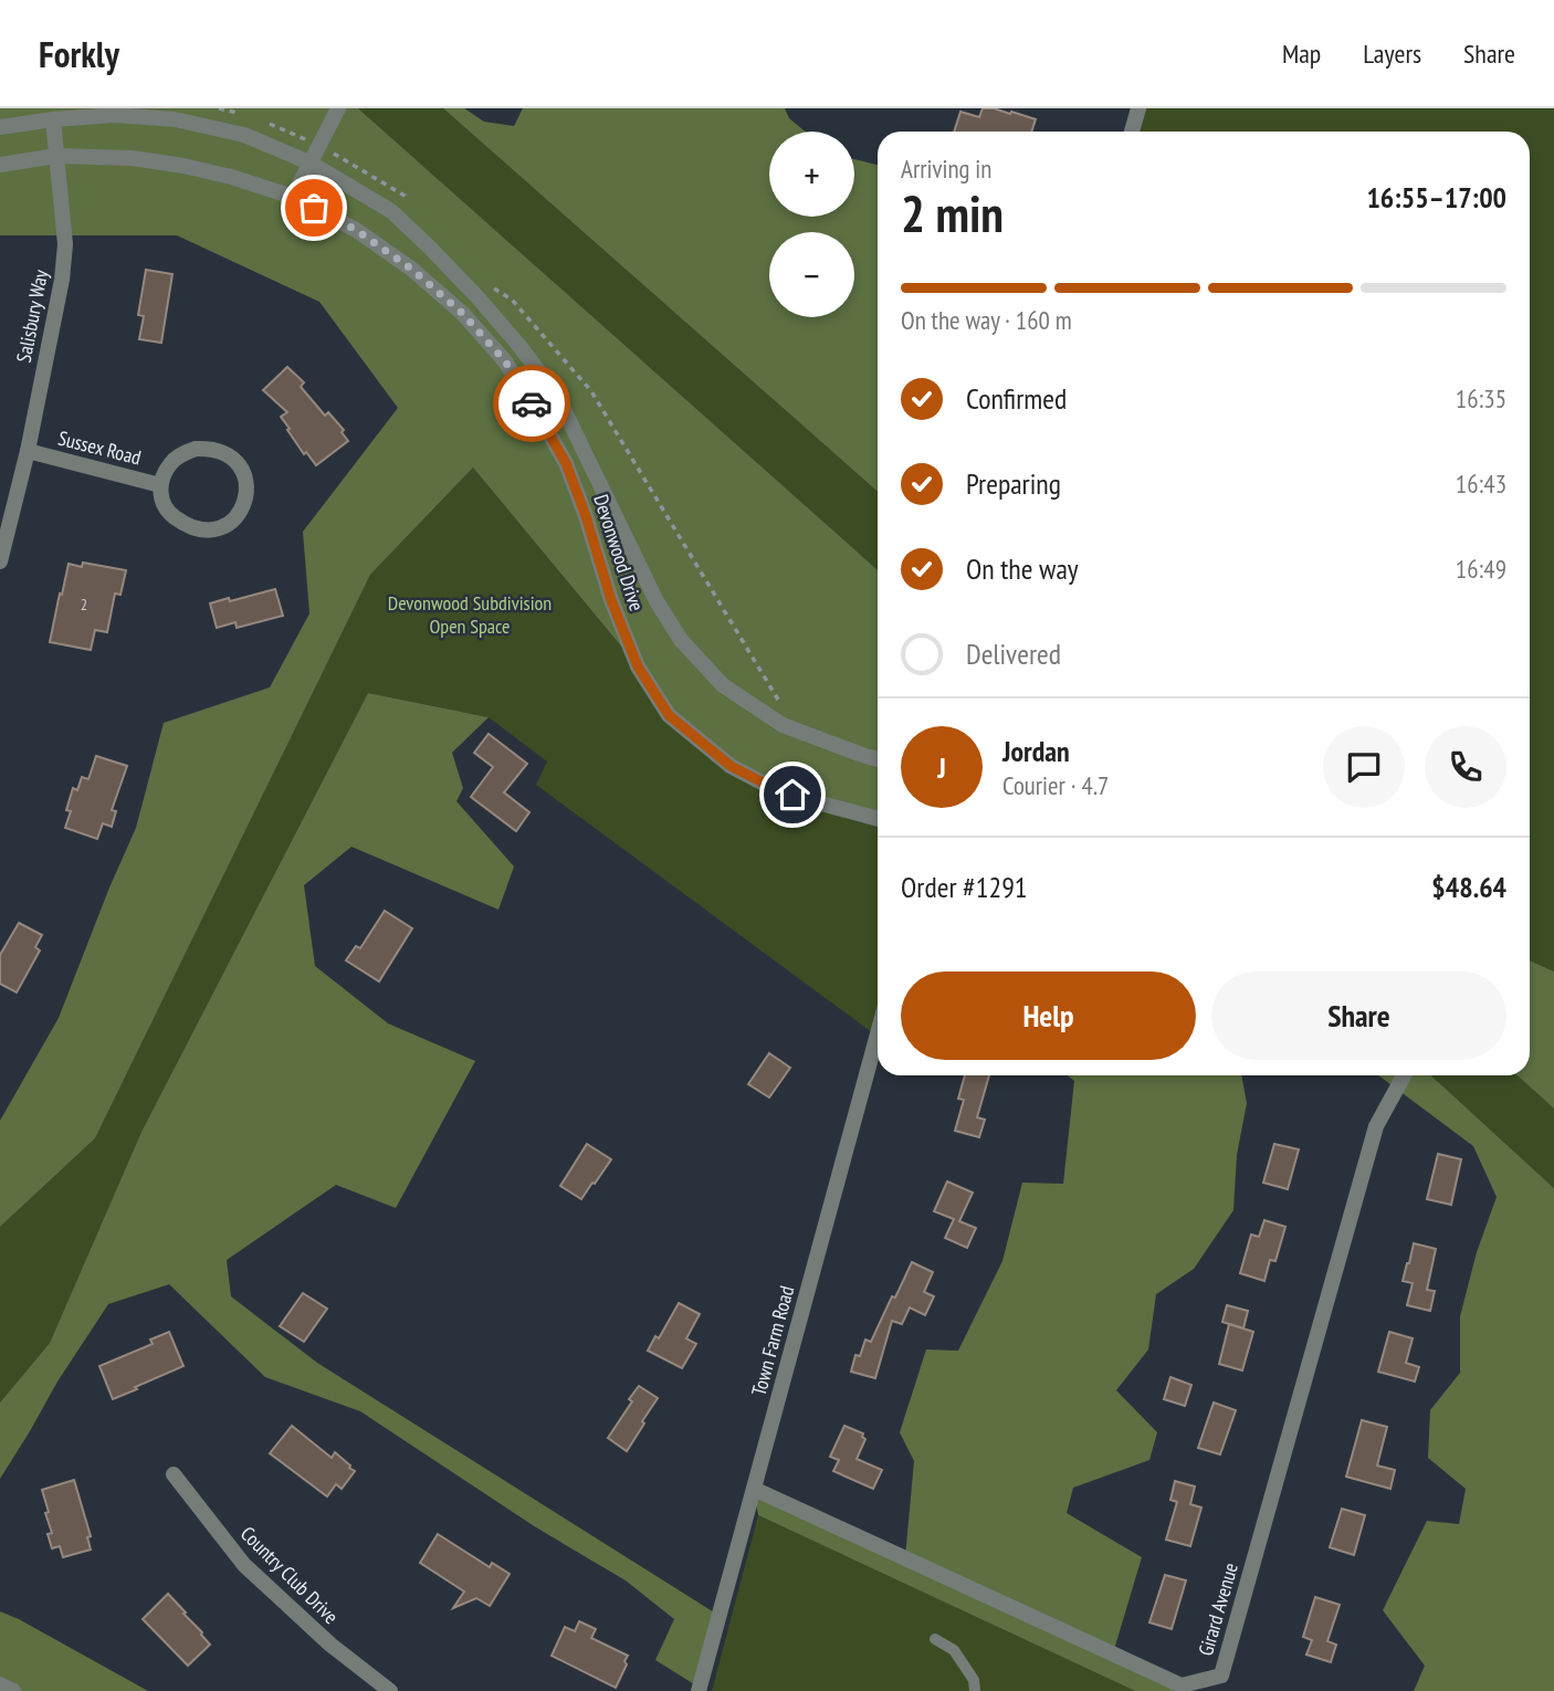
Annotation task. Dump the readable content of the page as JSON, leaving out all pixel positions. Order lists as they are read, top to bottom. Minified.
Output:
{"streets":{"street":["Salisbury Way","Sussex Road","Devonwood Drive","Town Farm Road","Country Club Drive","Girard Avenue"]},"crossings":[["Salisbury Way","Sussex Road"],["Salisbury Way","Devonwood Drive"],["Town Farm Road","Girard Avenue"]],"parks":["Devonwood Subdivision Open Space"],"house_numbers":["2"],"page":{"header":"Forkly","nav":["Map","Layers","Share"],"map_buttons":["+","−"],"heading":["2 min","Arriving in","16:55–17:00"],"panel":["Jordan","Courier · 4.7","Order #1291","$48.64"],"bar":"On the way · 160 m","list":[["Confirmed","16:35"],["Preparing","16:43"],["On the way","16:49"],"Delivered"],"round":"J","buttons":["Help","Share"]}}
